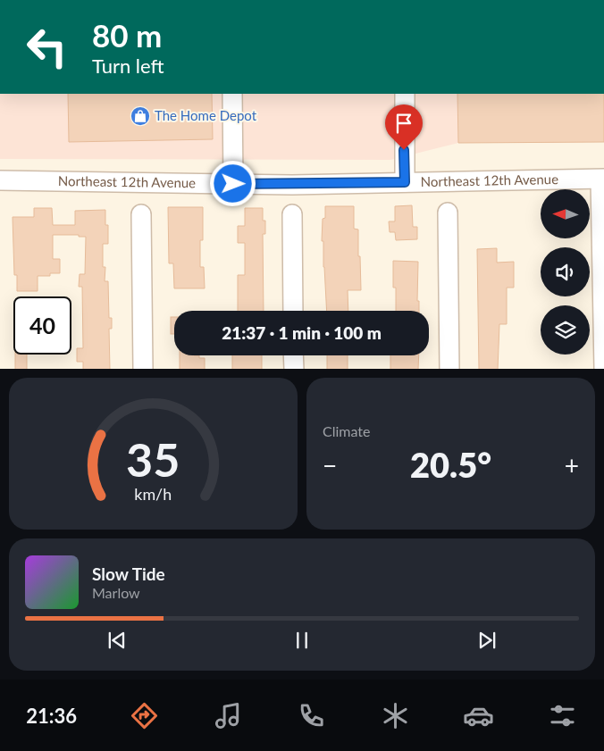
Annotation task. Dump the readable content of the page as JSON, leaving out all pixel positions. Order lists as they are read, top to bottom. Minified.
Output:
{"streets":{"street":["Northeast 12th Avenue"]},"places":{"shop":["The Home Depot"]},"north":"left","page":{"turn":["80 m","Turn left"],"limit":"40","trip":"21:37 · 1 min · 100 m","tile":"Climate","heat":["−","20.5°","+"],"song":["Slow Tide","Marlow"],"tabs":"21:36","gauge":["35","km/h"]}}
